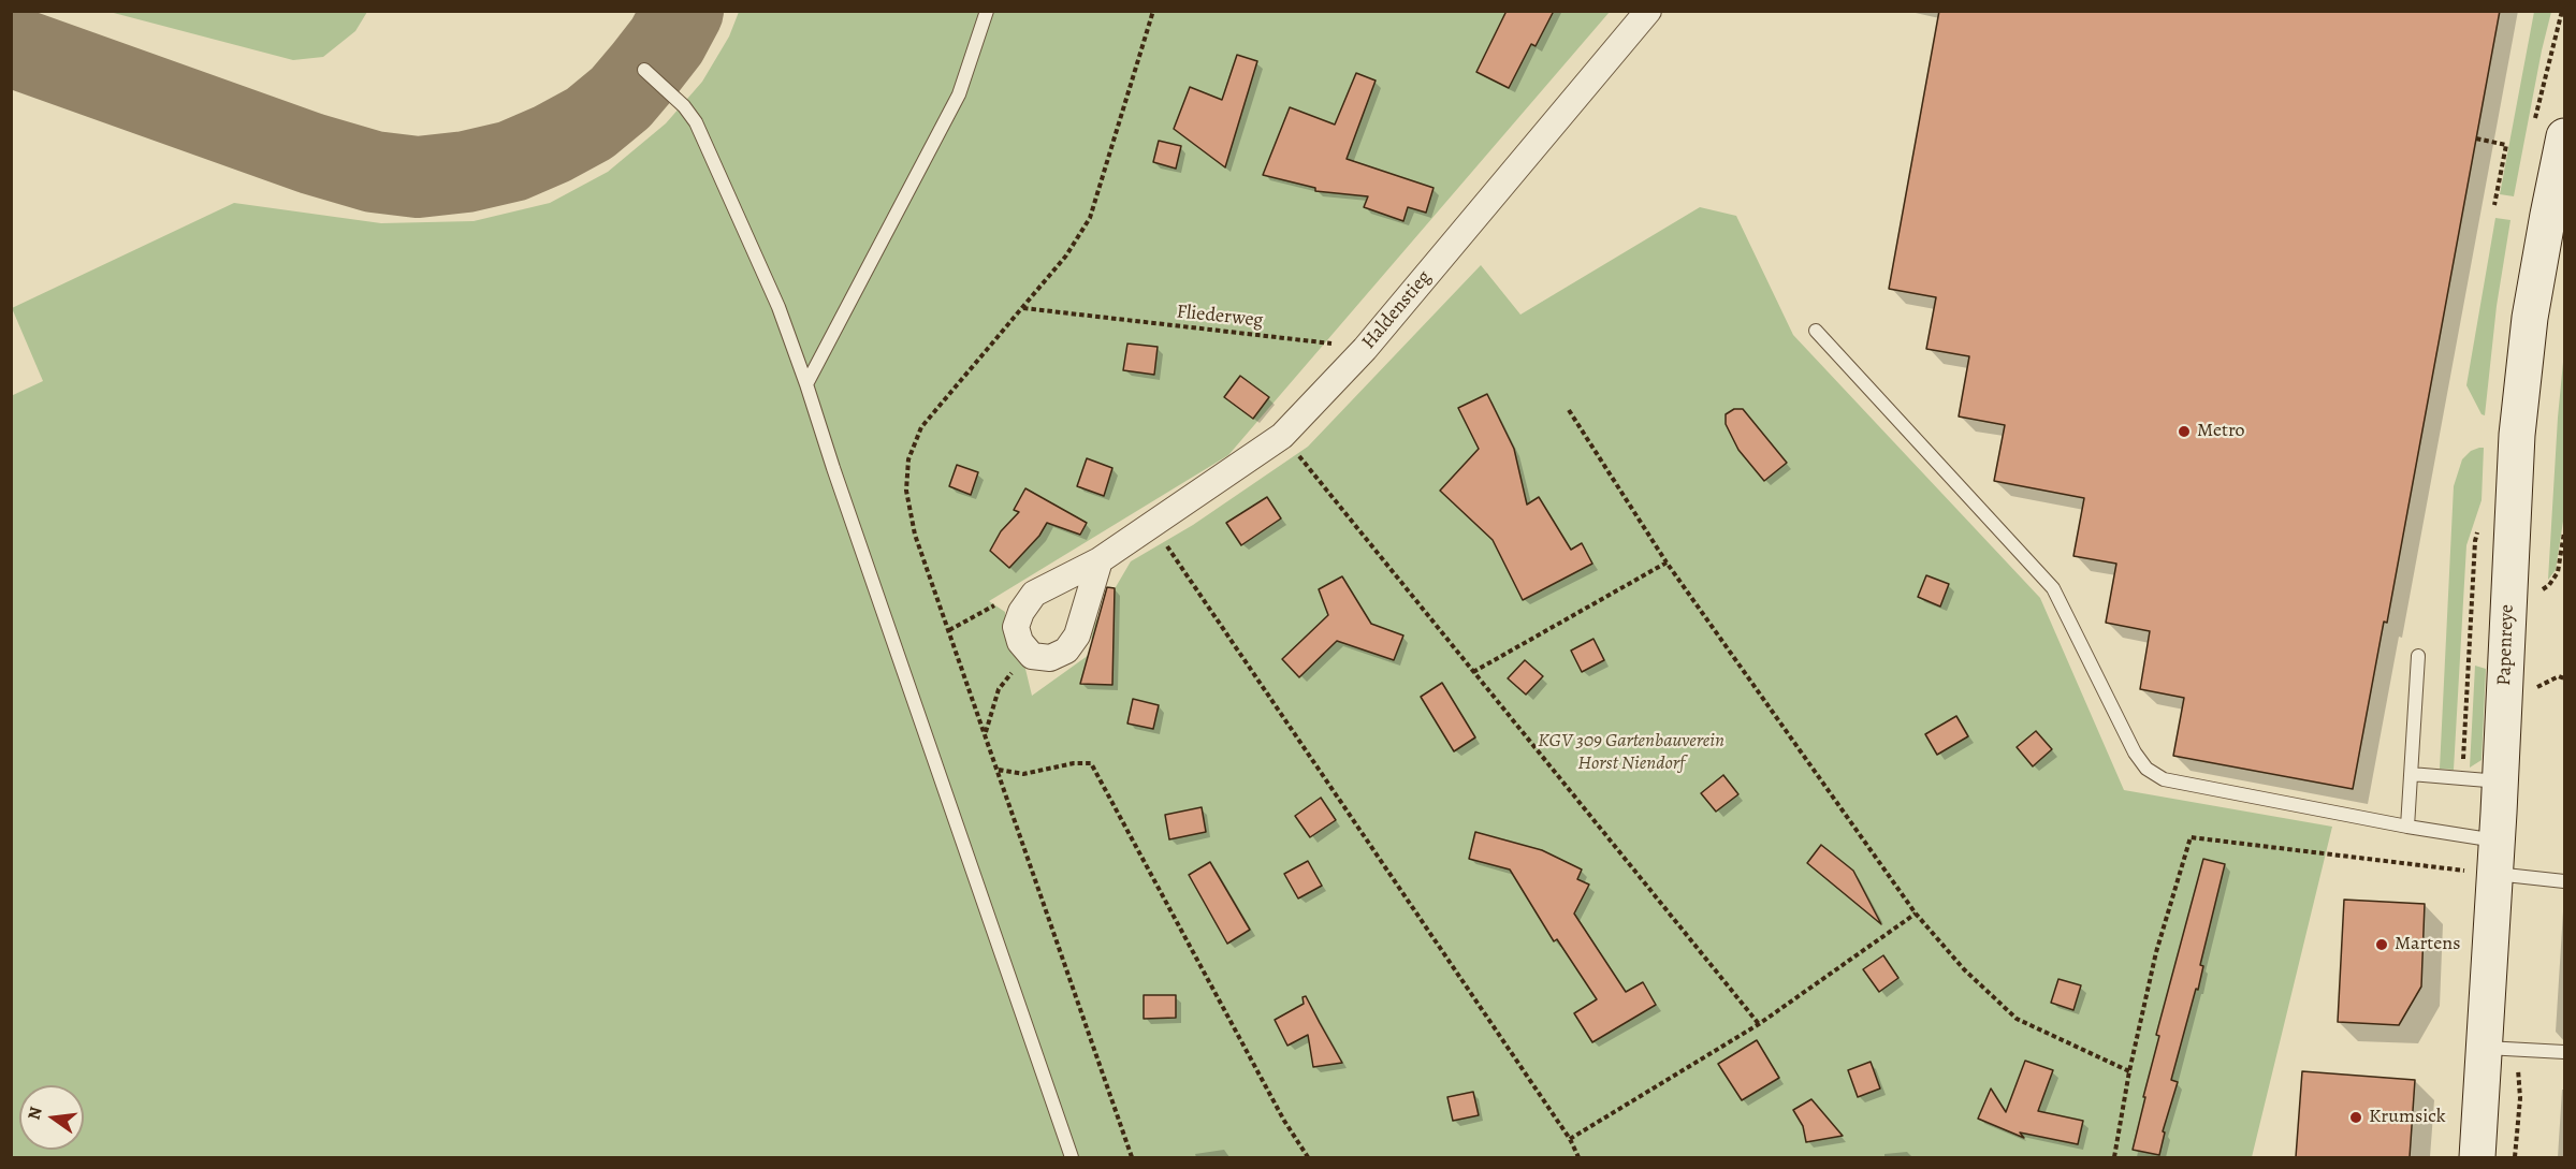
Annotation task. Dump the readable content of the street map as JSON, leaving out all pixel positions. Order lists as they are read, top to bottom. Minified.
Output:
{"streets":{"main road":["Papenreye"],"street":["Haldenstieg"],"path":["Fliederweg"]},"crossings":[["Haldenstieg","Fliederweg"]],"parks":["KGV 309 Gartenbauverein Horst Niendorf"],"places":["Metro","Martens","Krumsick"],"north":"left"}
